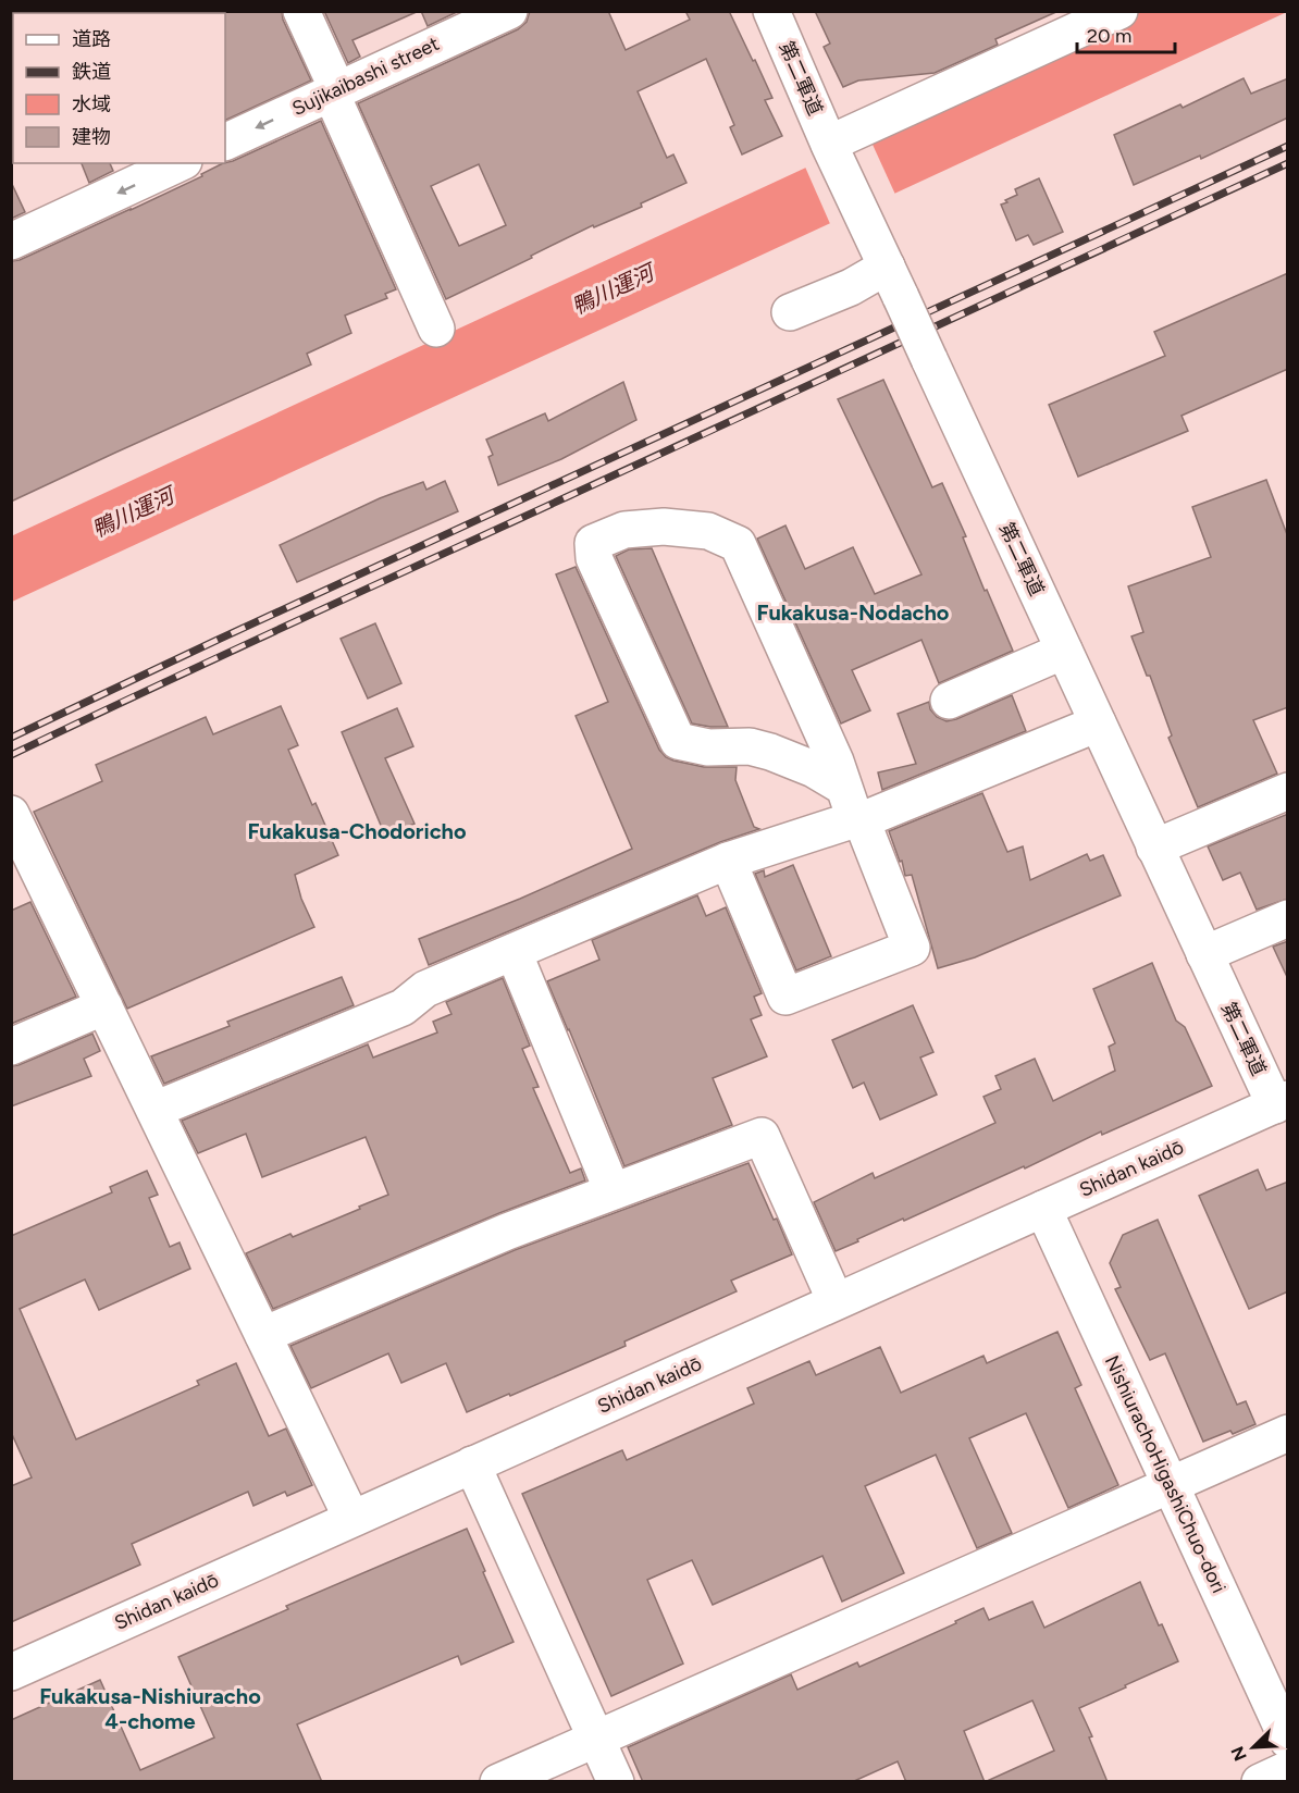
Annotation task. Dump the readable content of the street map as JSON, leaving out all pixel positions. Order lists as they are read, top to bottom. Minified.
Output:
{"streets":{"street":["Sujikaibashi street","第二軍道","Shidan kaidō","NishiurachoHigashiChuo-dori"]},"crossings":[["第二軍道","Shidan kaidō"],["Shidan kaidō","NishiurachoHigashiChuo-dori"]],"one_way":["Sujikaibashi street"],"districts":["Fukakusa-Nodacho","Fukakusa-Chodoricho","Fukakusa-Nishiuracho 4-chome"],"water":["鴨川運河"],"legend":["道路","鉄道","水域","建物"],"scale_bar":"20 m","north":"bottom left"}
